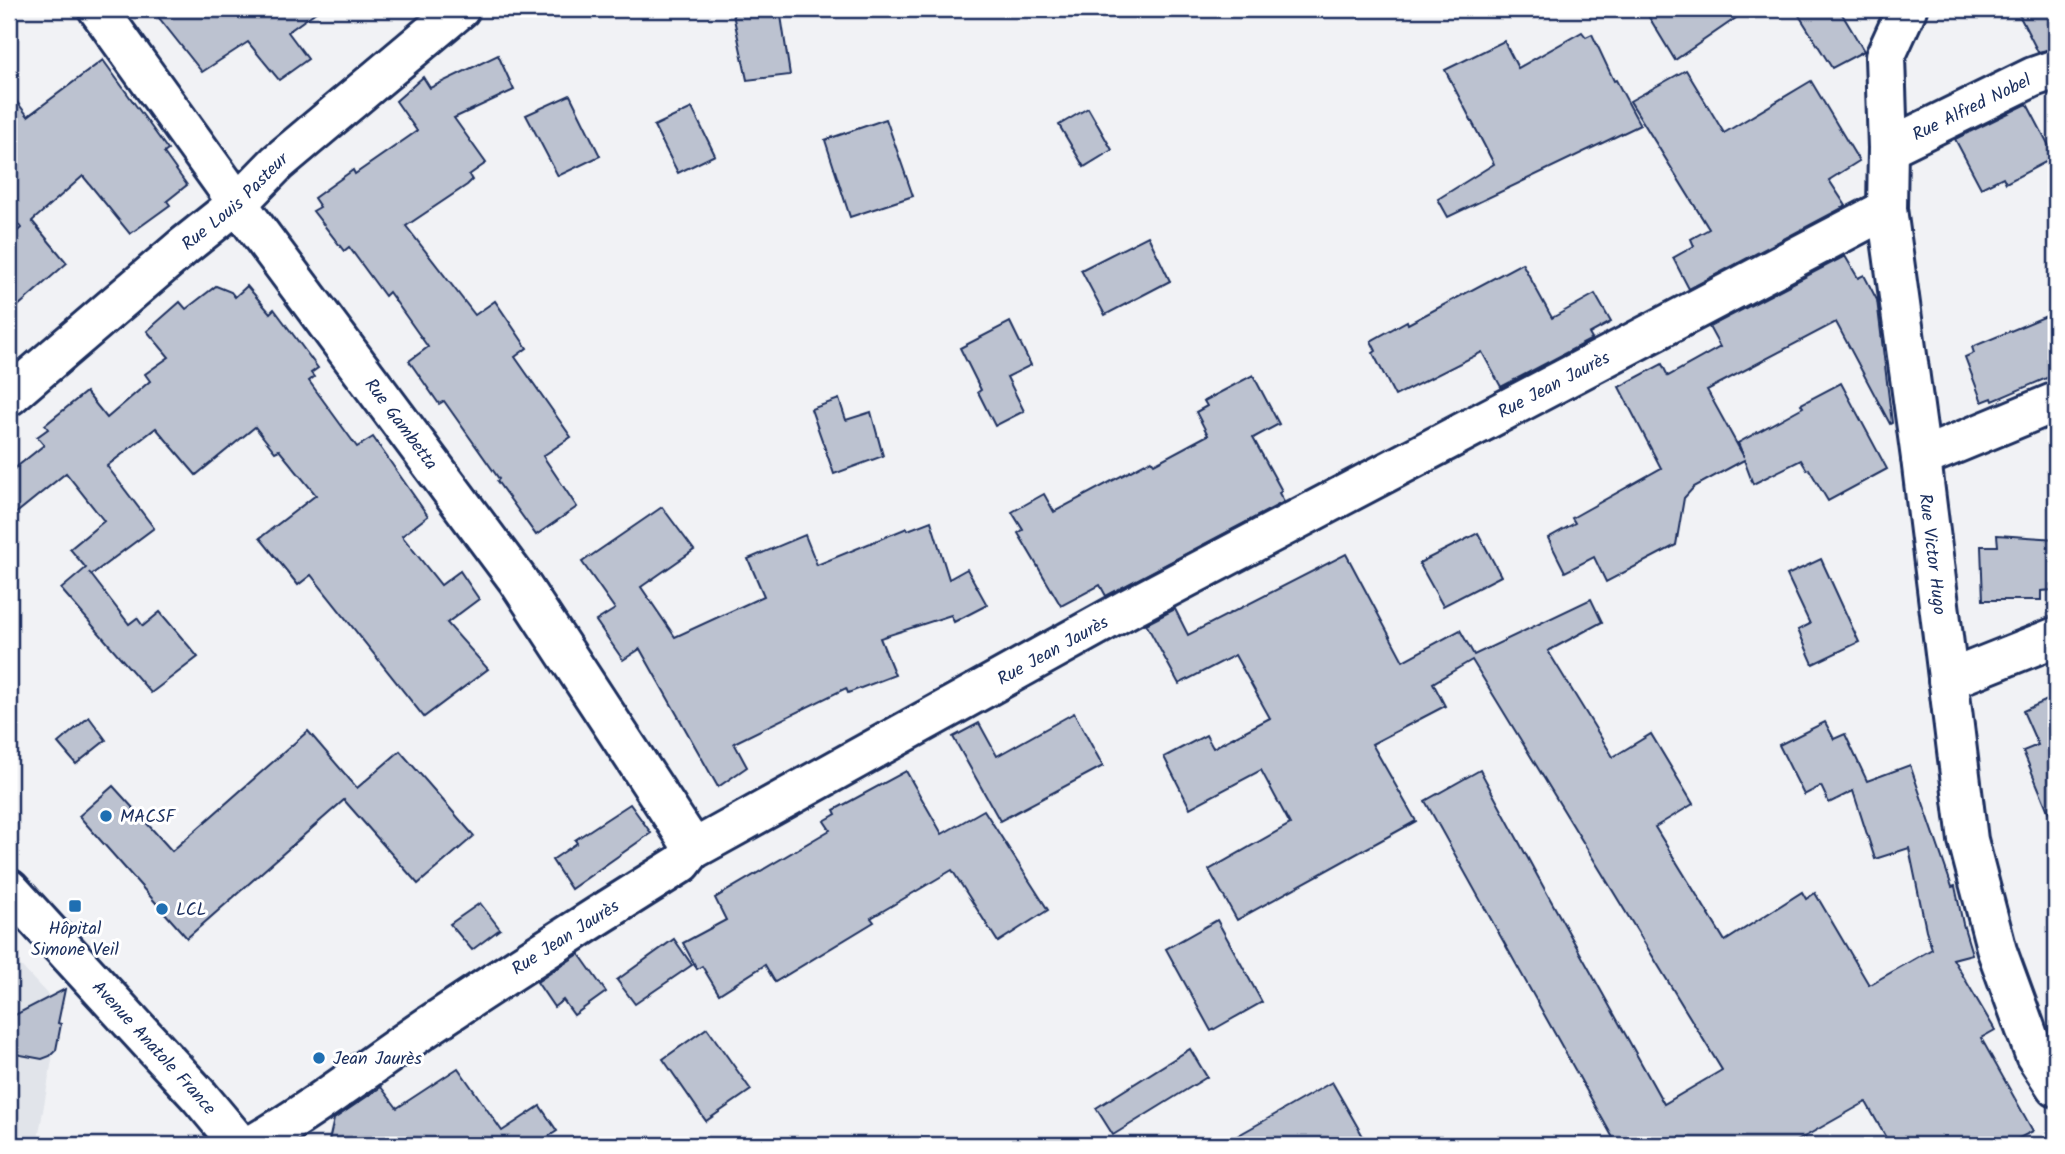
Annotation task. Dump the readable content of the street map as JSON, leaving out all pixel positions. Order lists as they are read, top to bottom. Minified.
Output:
{"streets":{"street":["Rue Alfred Nobel","Rue Louis Pasteur","Rue Jean Jaurès","Rue Gambetta","Rue Victor Hugo","Avenue Anatole France"]},"crossings":[["Rue Alfred Nobel","Rue Victor Hugo"],["Rue Louis Pasteur","Rue Gambetta"],["Rue Jean Jaurès","Rue Gambetta"],["Rue Jean Jaurès","Rue Victor Hugo"]],"places":{"other":["MACSF","LCL","Jean Jaurès"],"transit":["Hôpital Simone Veil"]}}
